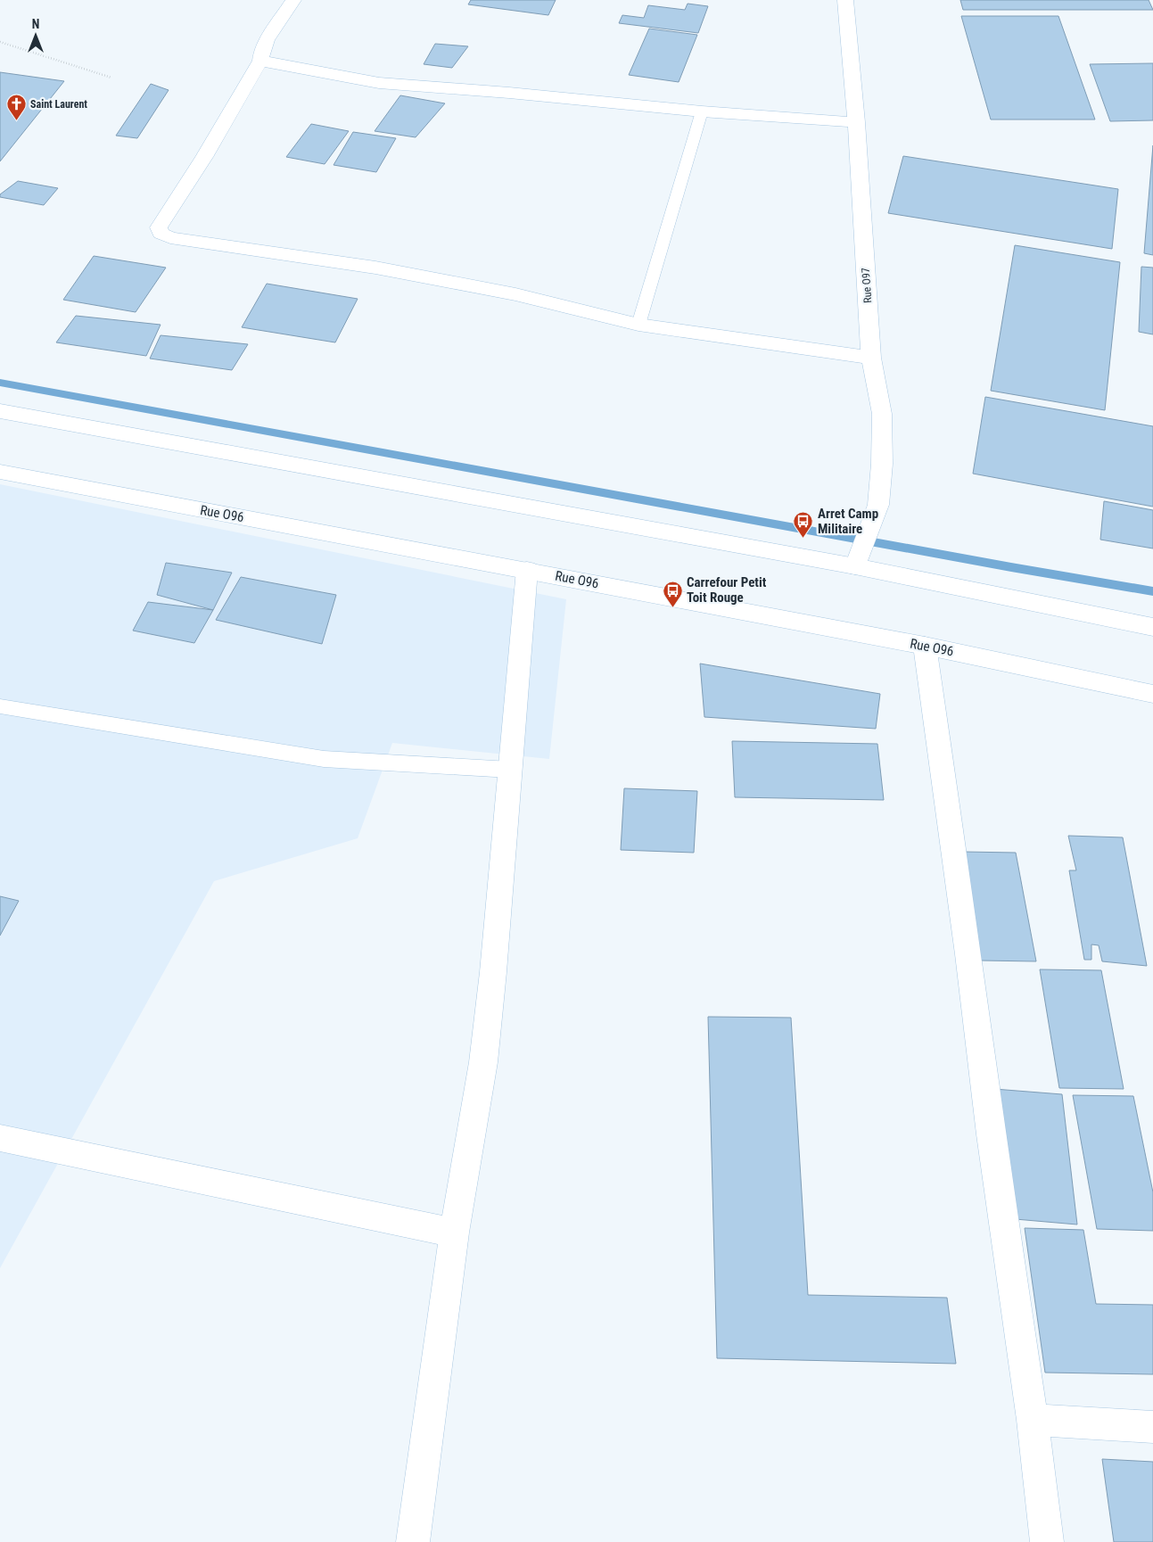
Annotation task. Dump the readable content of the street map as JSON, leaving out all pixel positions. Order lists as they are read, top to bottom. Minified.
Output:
{"streets":{"street":["Rue O97","Rue O96"]},"places":{"church":["Saint Laurent"],"bus stop":["Arret Camp Militaire","Carrefour Petit Toit Rouge"]},"north":"top"}
